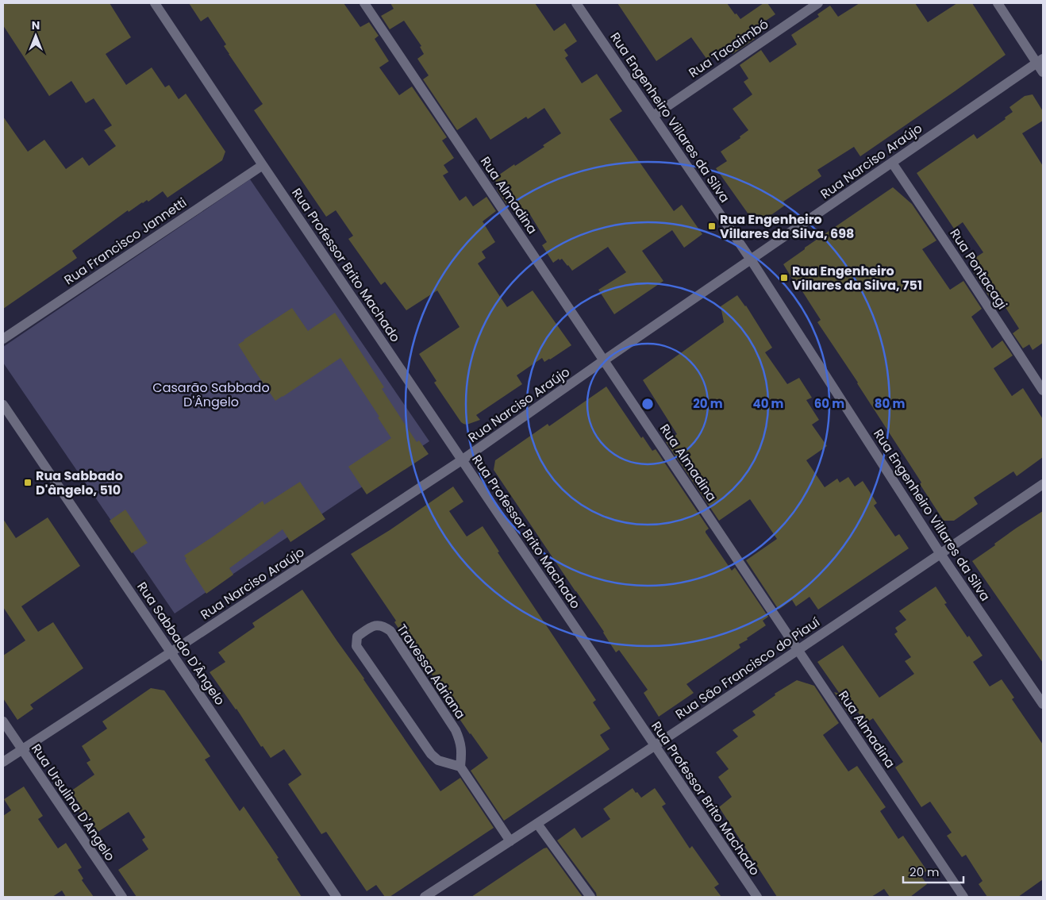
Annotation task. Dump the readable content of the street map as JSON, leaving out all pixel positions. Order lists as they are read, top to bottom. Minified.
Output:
{"streets":{"street":["Rua Tacaimbó","Rua Engenheiro Villares da Silva","Rua Narciso Araújo","Rua Almadina","Rua Francisco Jannetti","Rua Professor Brito Machado","Rua Pontacagi","Rua Sabbado D'Ângelo","Rua São Francisco do Piauí","Travessa Adriana","Rua Ursulina D'Angelo"]},"crossings":[["Rua Tacaimbó","Rua Engenheiro Villares da Silva"],["Rua Engenheiro Villares da Silva","Rua Narciso Araújo"],["Rua Engenheiro Villares da Silva","Rua São Francisco do Piauí"],["Rua Narciso Araújo","Rua Almadina"],["Rua Narciso Araújo","Rua Professor Brito Machado"],["Rua Narciso Araújo","Rua Pontacagi"],["Rua Narciso Araújo","Rua Sabbado D'Ângelo"],["Rua Narciso Araújo","Rua Ursulina D'Angelo"],["Rua Almadina","Rua São Francisco do Piauí"],["Rua Francisco Jannetti","Rua Professor Brito Machado"],["Rua Professor Brito Machado","Rua São Francisco do Piauí"]],"parks":["Casarão Sabbado D'Ângelo"],"places":{"transit":["Rua Engenheiro Villares da Silva, 698","Rua Engenheiro Villares da Silva, 751","Rua Sabbado D'ângelo, 510"]},"scale_bar":"20 m","north":"top","rings":["20 m","40 m","60 m","80 m"]}
